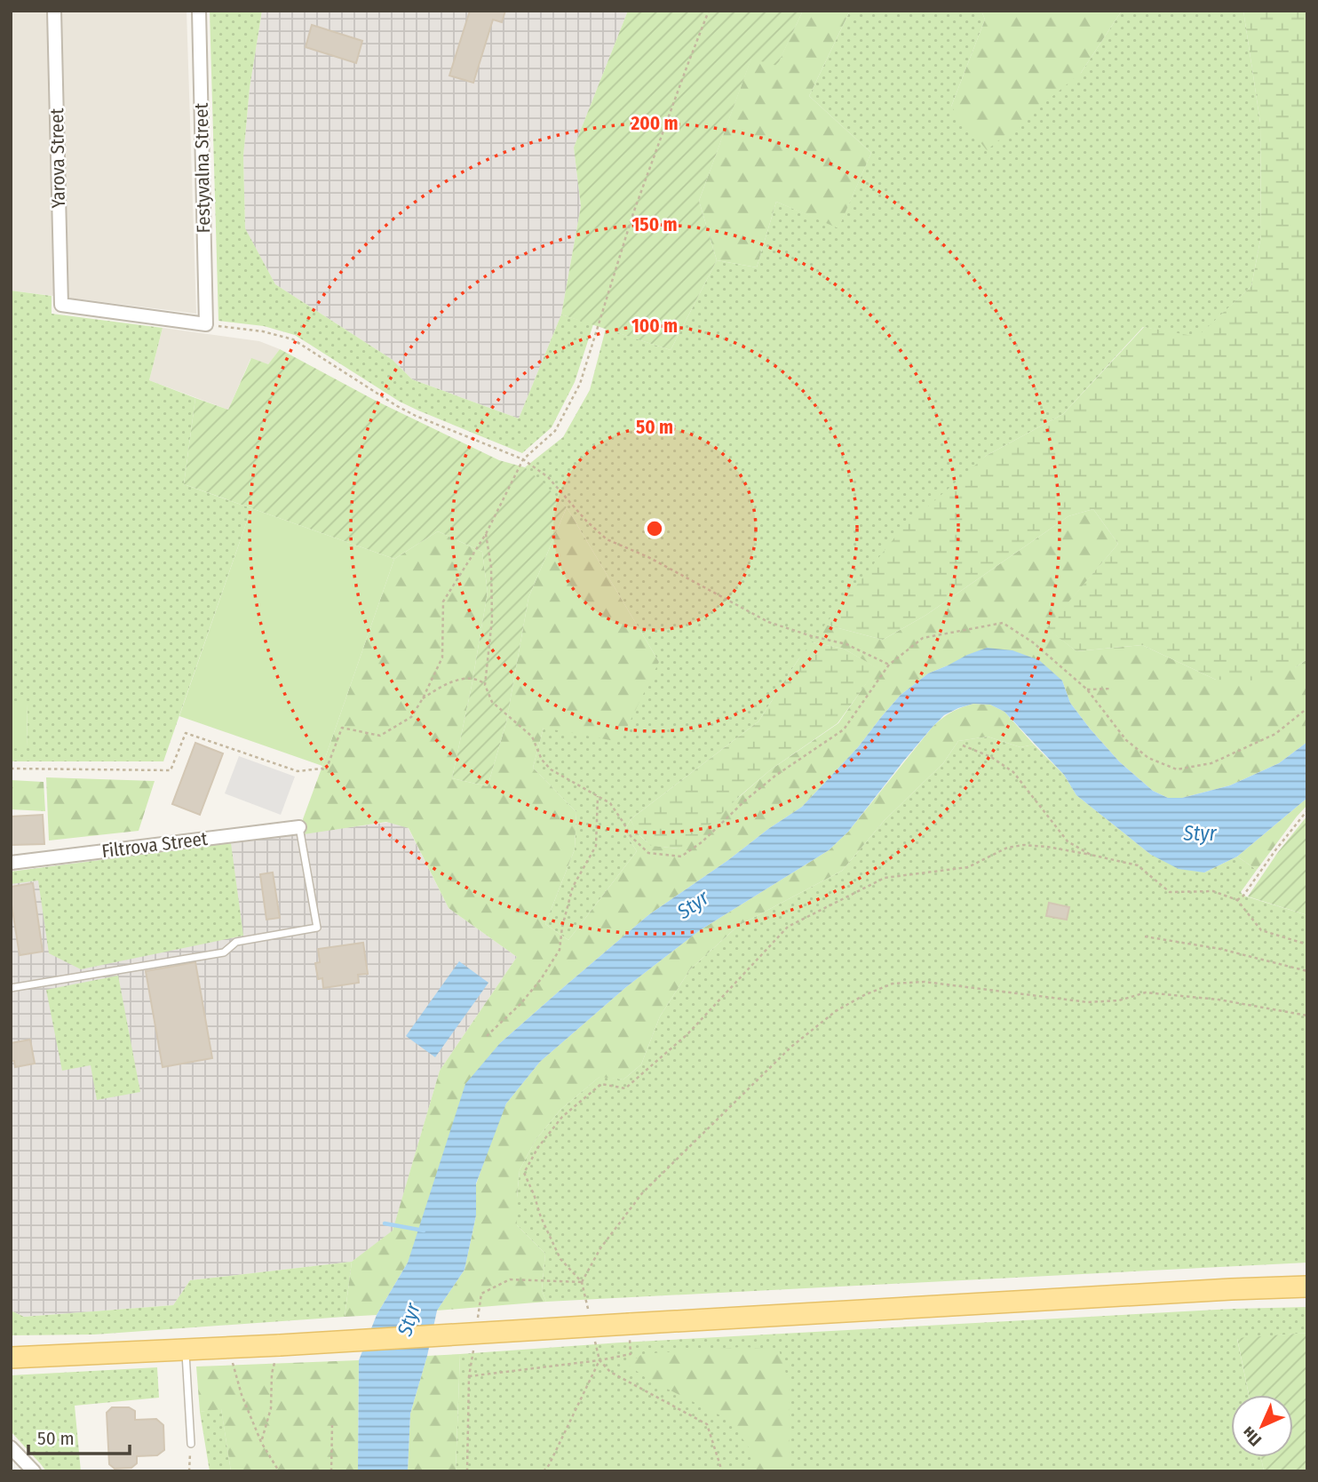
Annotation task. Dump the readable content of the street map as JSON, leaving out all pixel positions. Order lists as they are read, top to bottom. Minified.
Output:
{"streets":{"street":["Yarova Street","Festyvalna Street","Filtrova Street"]},"crossings":[["Yarova Street","Festyvalna Street"]],"water":["Styr"],"scale_bar":"50 m","north":"bottom left","rings":["200 m","150 m","100 m","50 m"]}
